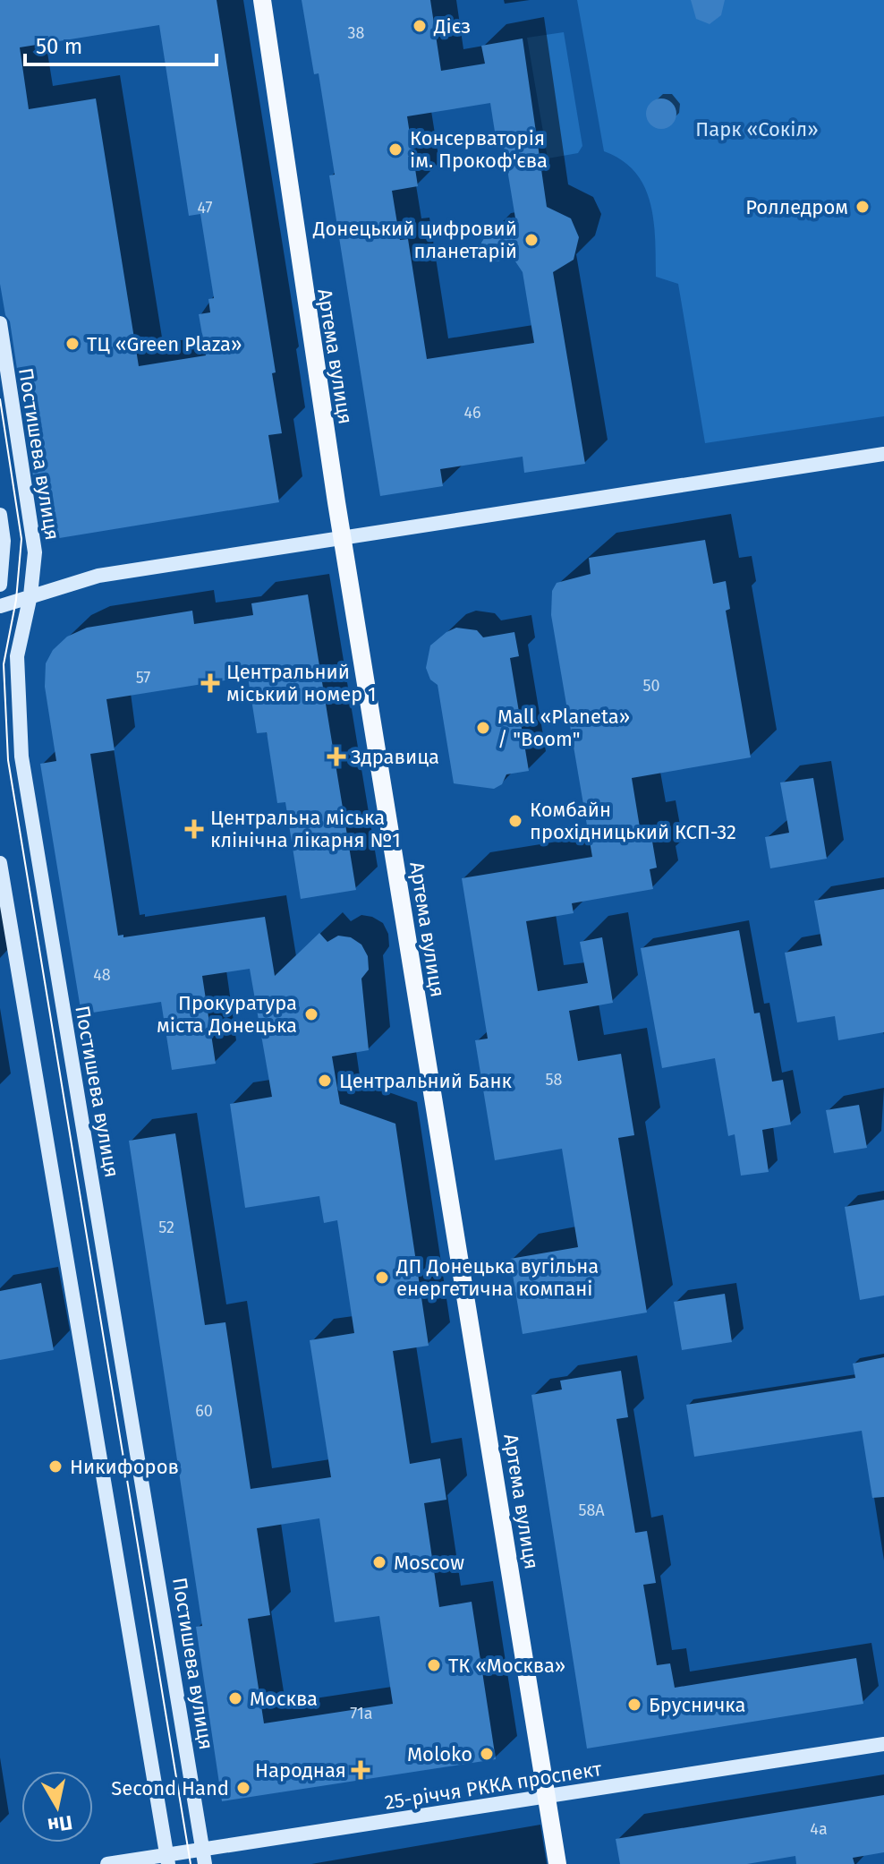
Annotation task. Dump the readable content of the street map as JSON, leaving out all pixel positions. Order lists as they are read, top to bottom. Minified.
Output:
{"streets":{"main road":["Артема вулиця"],"street":["Постишева вулиця","25-річчя РККА проспект"]},"crossings":[["Артема вулиця","25-річчя РККА проспект"],["Постишева вулиця","25-річчя РККА проспект"]],"parks":["Парк «Сокіл»"],"places":{"other":["Дієз","Консерваторія ім. Прокоф'єва","Ролледром","Донецький цифровий планетарій","ТЦ «Green Plaza»","Mall «Planeta» / \"Boom\"","Комбайн прохідницький КСП-32","Прокуратура міста Донецька","Центральний Банк","ДП Донецька вугільна енергетична компані","Никифоров","Moscow","ТК «Москва»","Москва","Брусничка","Moloko","Second Hand"],"health":["Центральний міський номер 1","Здравица","Центральна міська клінічна лікарня №1","Народная"]},"house_numbers":["38","47","46","57","50","48","58","52","60","58А","71а","4а"],"scale_bar":"50 m","north":"bottom"}
